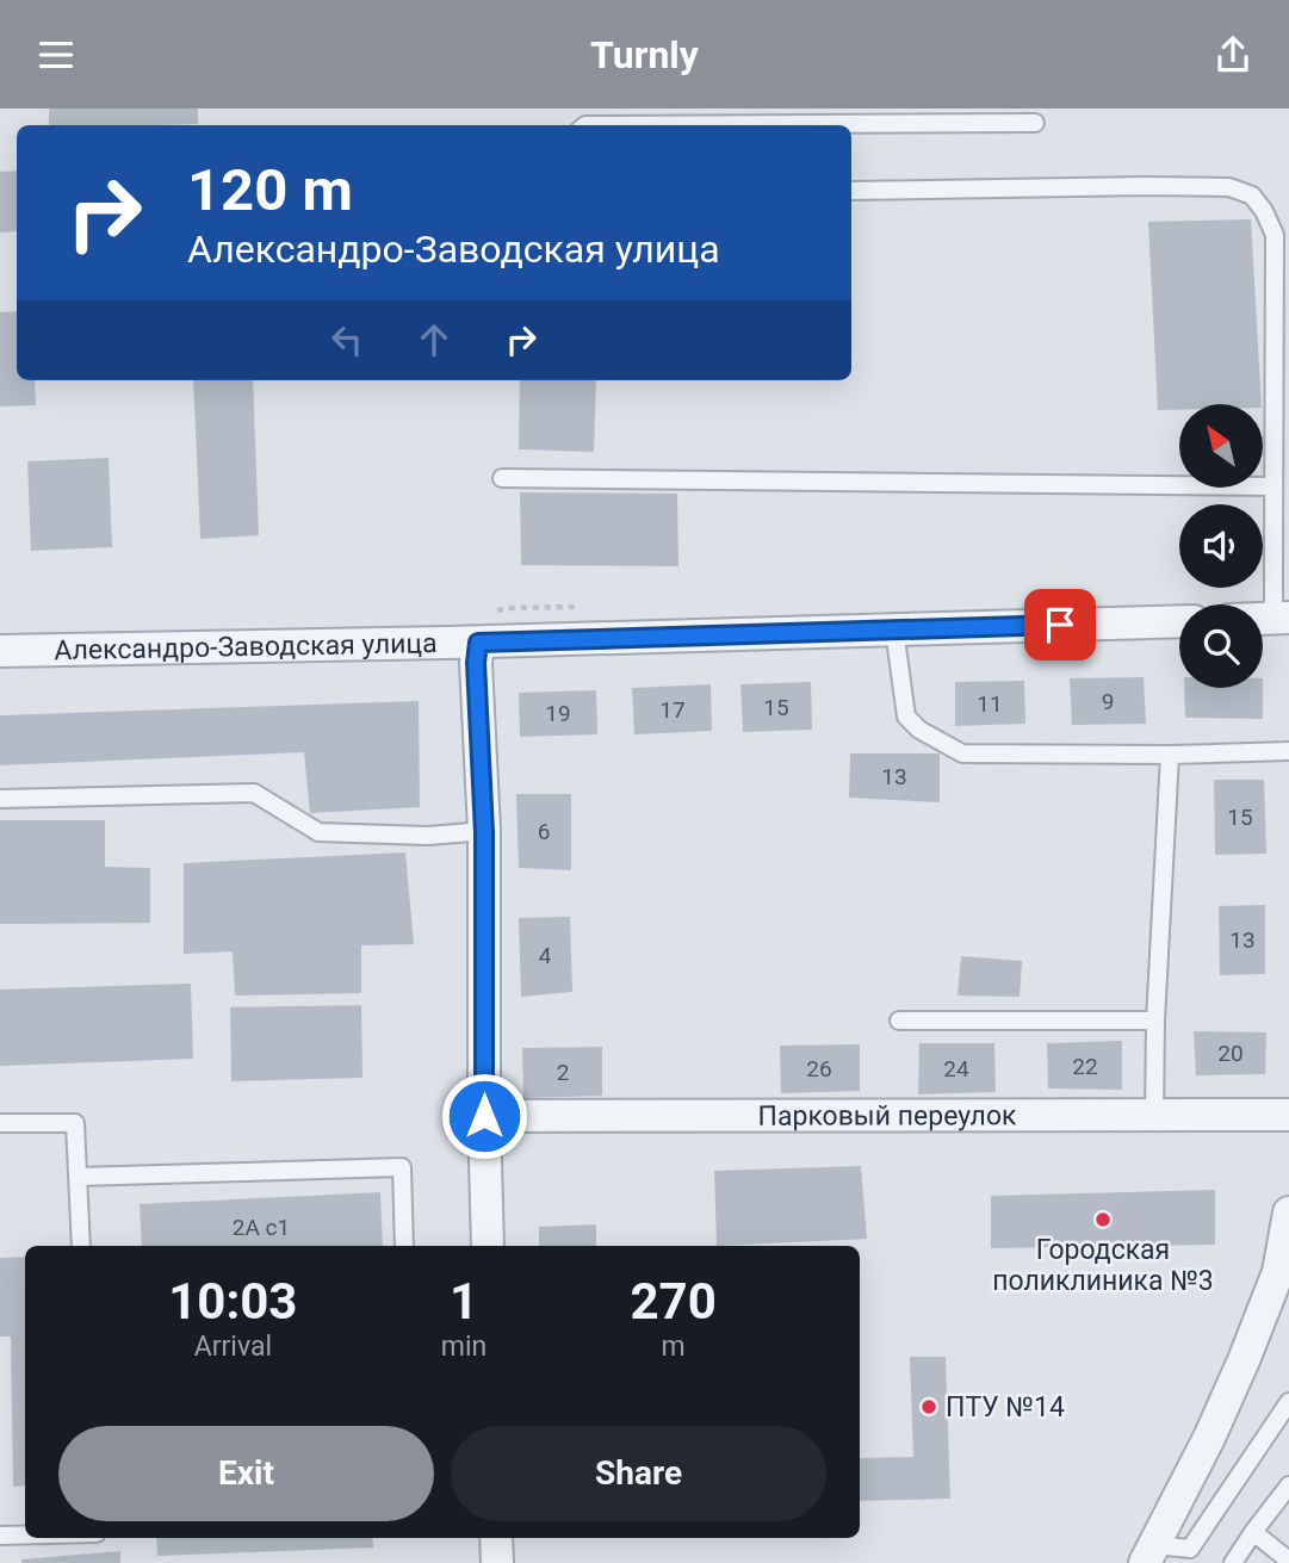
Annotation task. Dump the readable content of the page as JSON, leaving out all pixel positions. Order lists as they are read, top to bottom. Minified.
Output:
{"streets":{"street":["Александро-Заводская улица","Парковый переулок"]},"places":["Городская поликлиника №3","ПТУ №14"],"house_numbers":["9","11","15","17","19","13","15","6","13","4","20","22","26","24","2","2А с1"],"north":"top left","page":{"header":"Turnly","turn":["120 m","Александро-Заводская улица"],"eta":["10:03","Arrival","1","min","270","m"],"buttons":["Exit","Share"]}}
